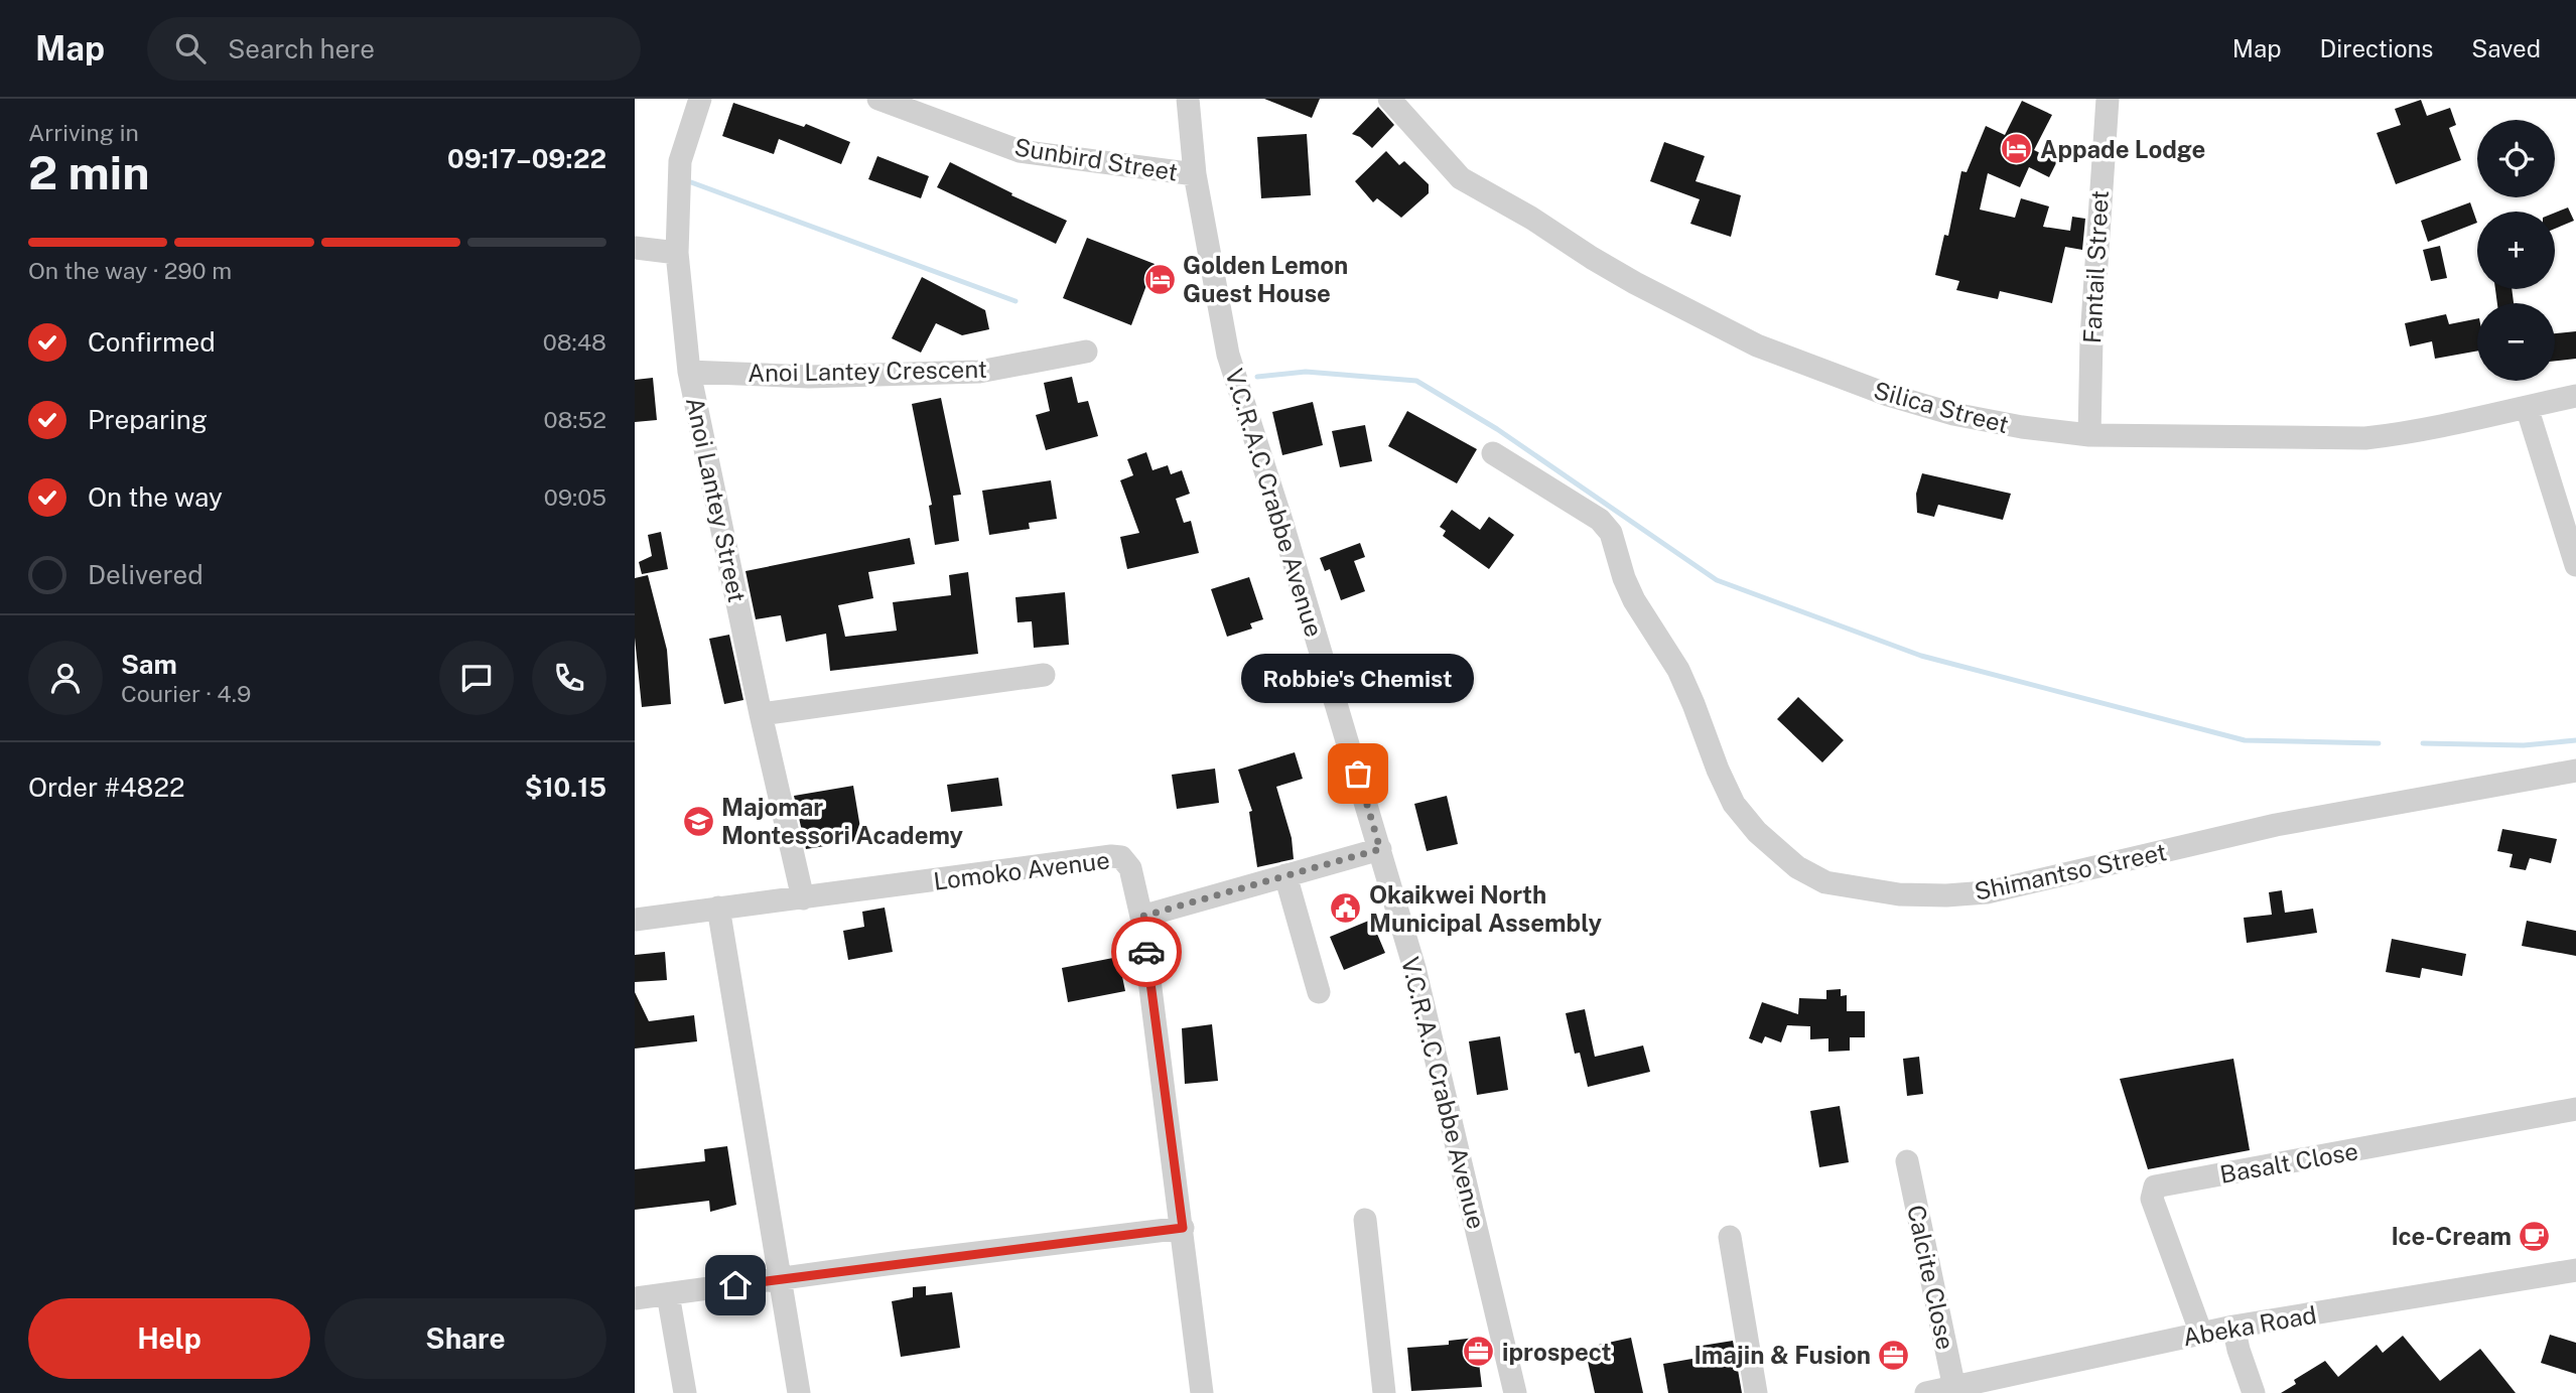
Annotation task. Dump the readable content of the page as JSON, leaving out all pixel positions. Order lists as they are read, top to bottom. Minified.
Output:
{"streets":{"street":["Sunbird Street","Fantail Street","Anoi Lantey Crescent","Silica Street","Anoi Lantey Street","V.C.R.A.C Crabbe Avenue","Lomoko Avenue","Shimantso Street","Basalt Close","Calcite Close","Abeka Road"]},"crossings":[["Sunbird Street","V.C.R.A.C Crabbe Avenue"],["Fantail Street","Silica Street"],["Anoi Lantey Crescent","Anoi Lantey Street"],["Anoi Lantey Street","Lomoko Avenue"],["Basalt Close","Abeka Road"],["Calcite Close","Abeka Road"]],"places":{"hotel":["Appade Lodge","Golden Lemon Guest House"],"other":["Robbie's Chemist"],"school or university":["Majomar Montessori Academy"],"public building":["Okaikwei North Municipal Assembly"],"cafe":["Ice-Cream"],"office":["iprospect","Imajin & Fusion"]},"page":{"header":"Map","search":"Search here","nav":["Map","Directions","Saved"],"heading":["2 min","Arriving in","09:17–09:22"],"panel":["Sam","Courier · 4.9","Order #4822","$10.15"],"map_buttons":["+","−"],"bar":"On the way · 290 m","list":[["Confirmed","08:48"],["Preparing","08:52"],["On the way","09:05"],"Delivered"],"bubble":"Robbie's Chemist","buttons":["Help","Share"]}}
